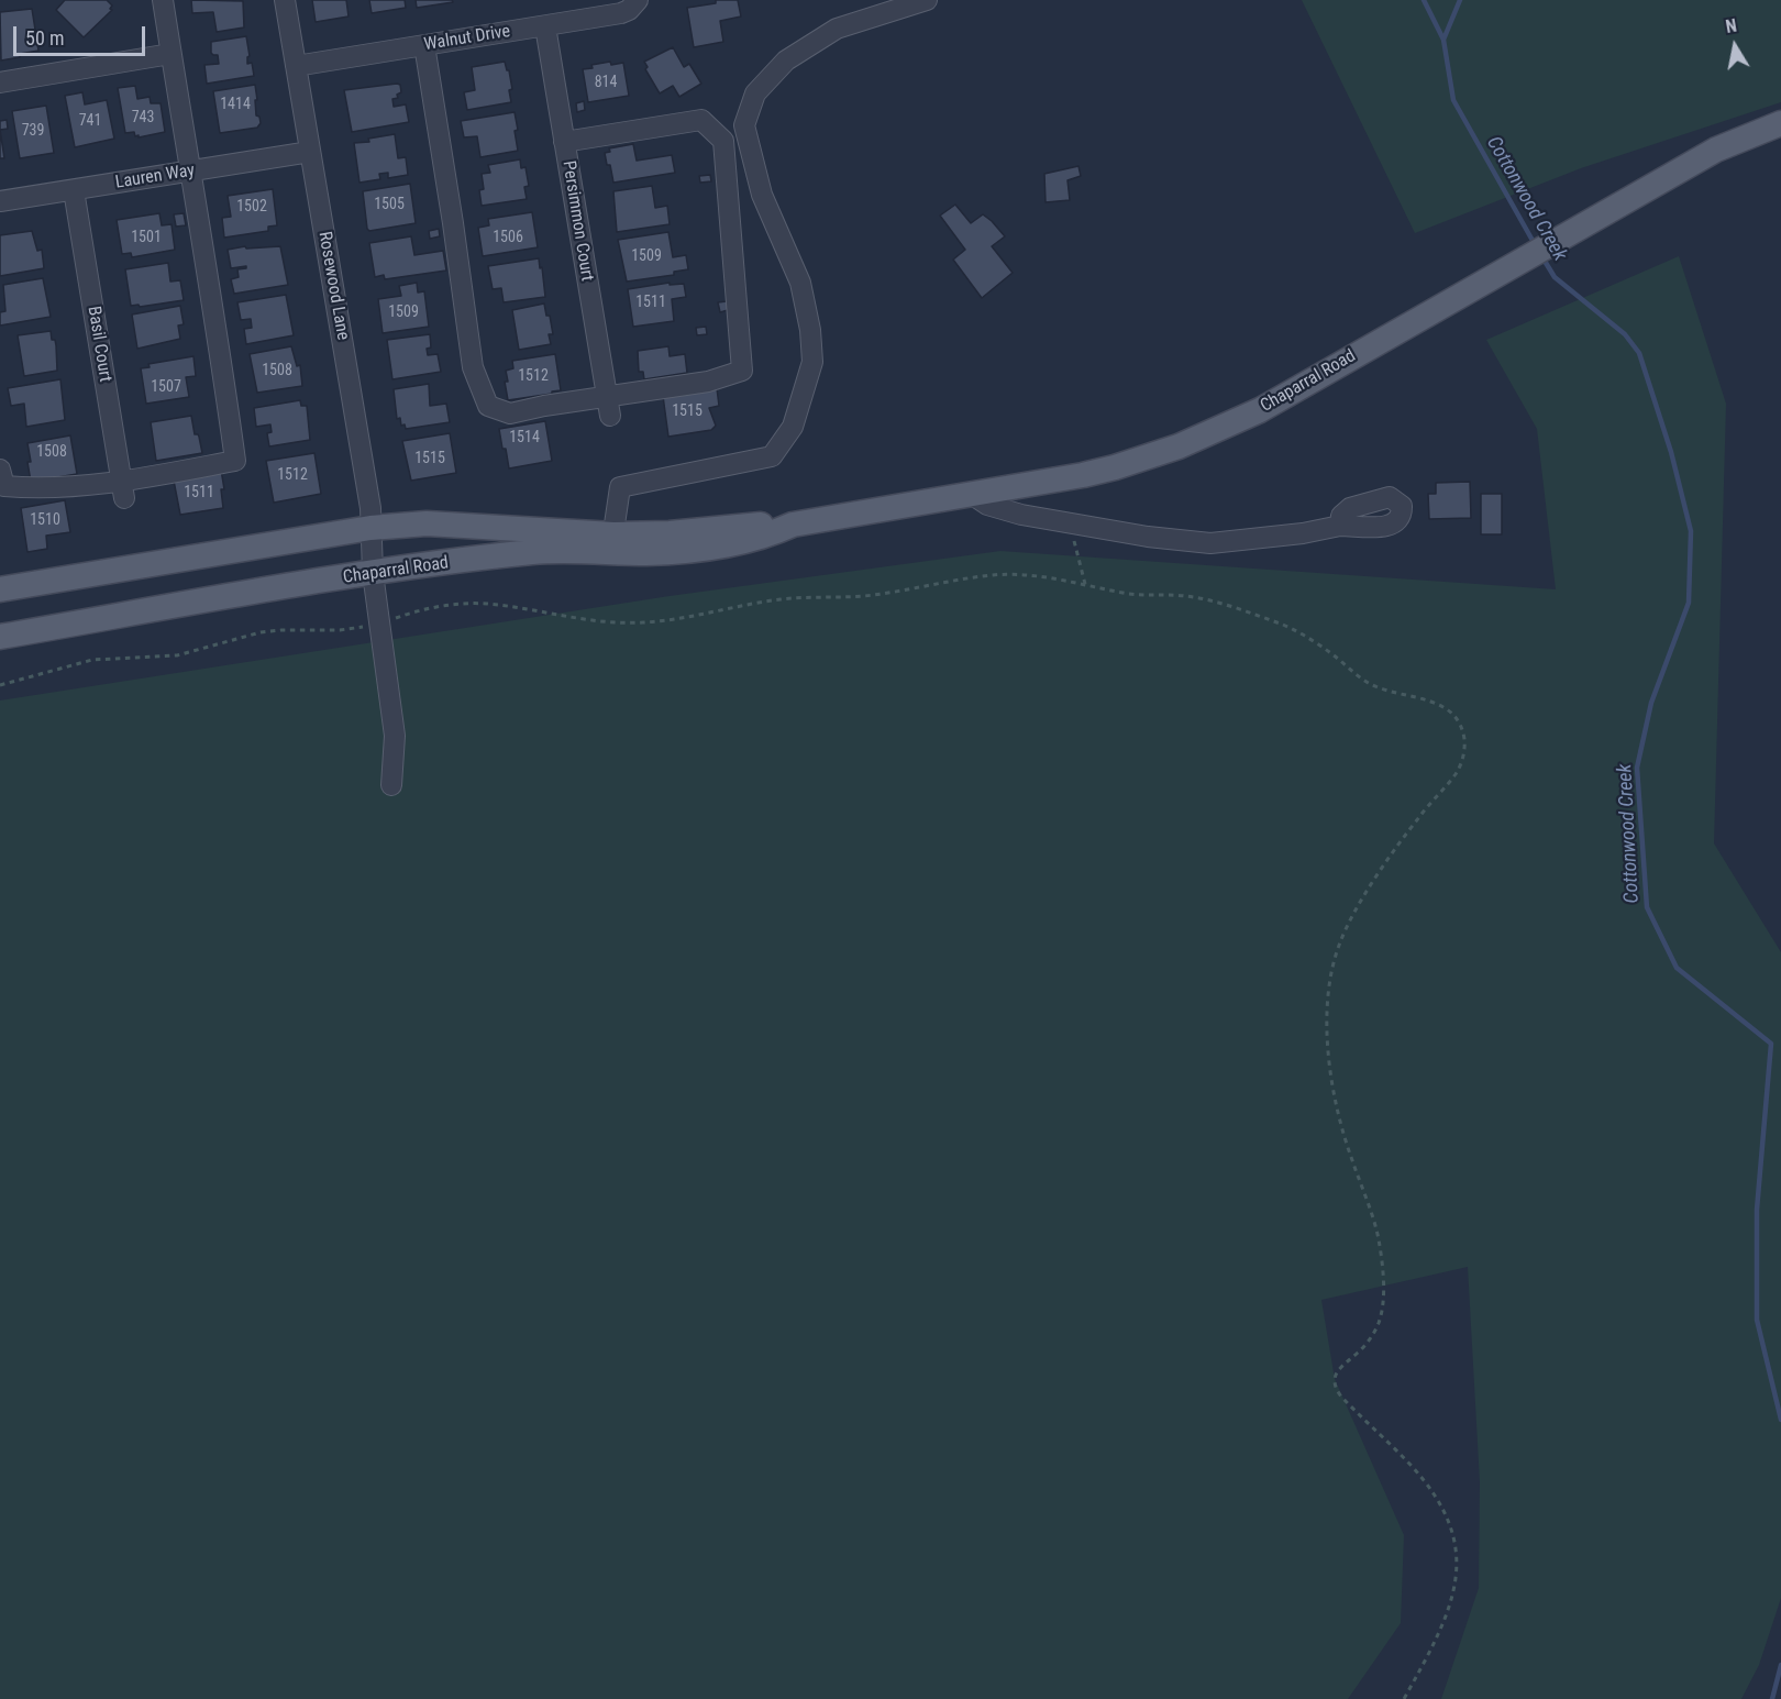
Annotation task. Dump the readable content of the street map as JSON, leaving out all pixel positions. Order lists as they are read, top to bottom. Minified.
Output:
{"streets":{"main road":["Chaparral Road"],"street":["Walnut Drive","Lauren Way","Persimmon Court","Rosewood Lane","Basil Court"]},"crossings":[["Walnut Drive","Persimmon Court"],["Walnut Drive","Rosewood Lane"],["Lauren Way","Rosewood Lane"],["Lauren Way","Basil Court"],["Rosewood Lane","Chaparral Road"]],"water":["Cottonwood Creek"],"house_numbers":["814","1414","743","741","739","1505","1502","1501","1506","1509","1511","1509","1508","1512","1507","1515","1514","1508","1515","1512","1511","1510"],"scale_bar":"50 m","north":"top"}
